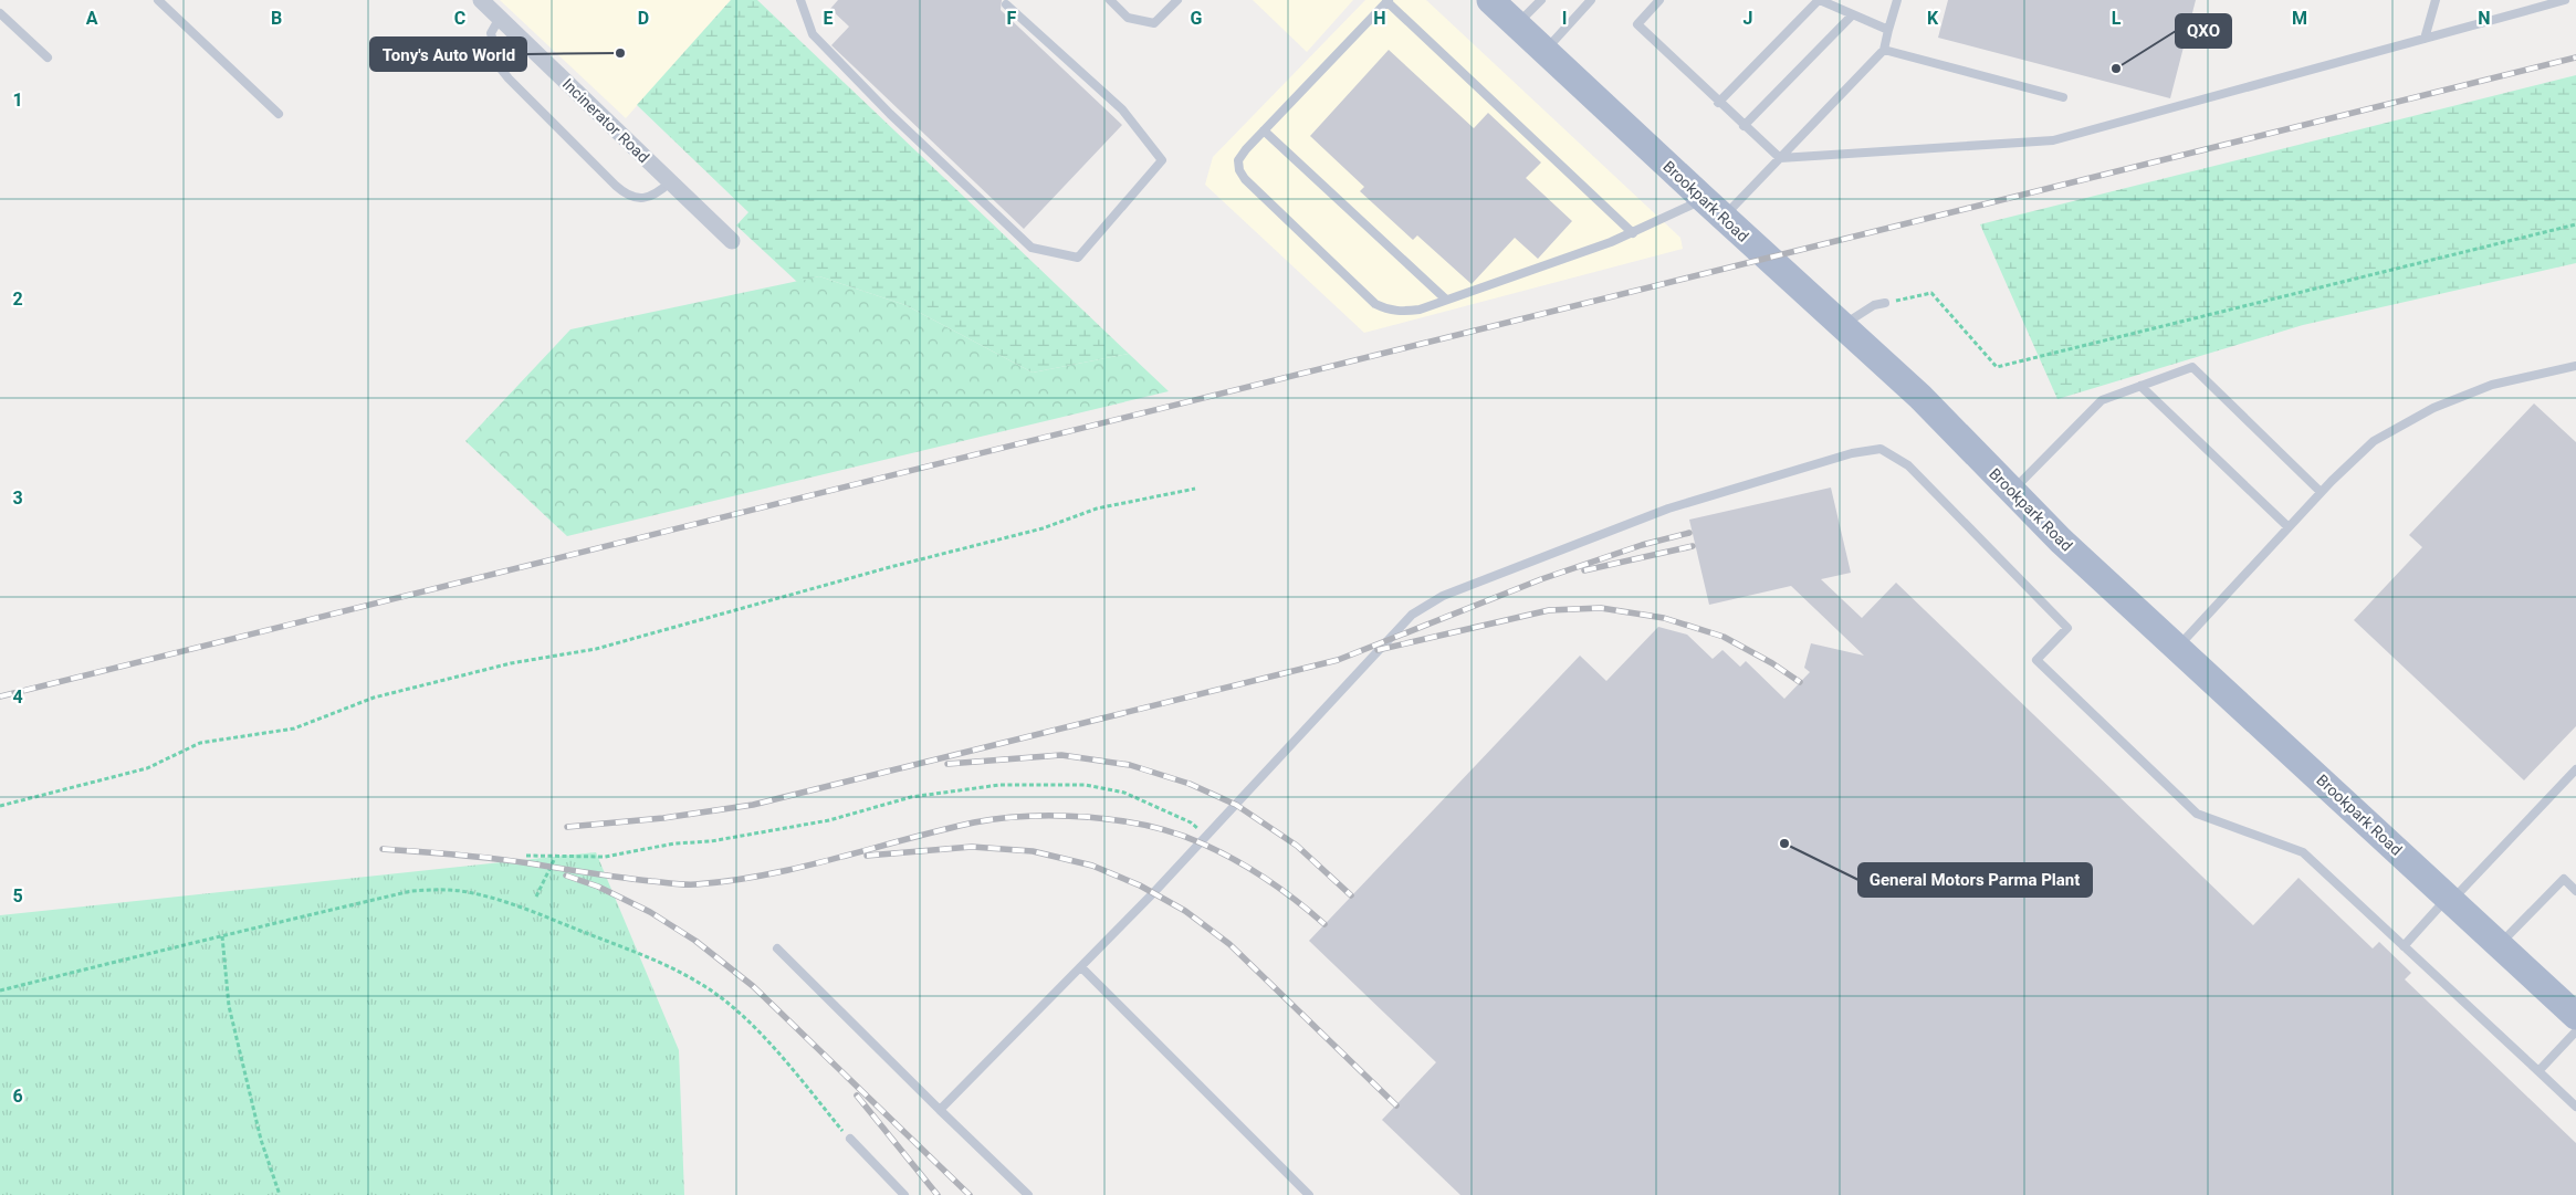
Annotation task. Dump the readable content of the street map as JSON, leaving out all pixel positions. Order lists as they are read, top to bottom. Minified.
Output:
{"streets":{"main road":["Brookpark Road"],"street":["Incinerator Road"]},"places":["Tony's Auto World","QXO","General Motors Parma Plant"],"grid":{"columns":["A","B","C","D","E","F","G","H","I","J","K","L","M","N"],"rows":["1","2","3","4","5","6"]}}
